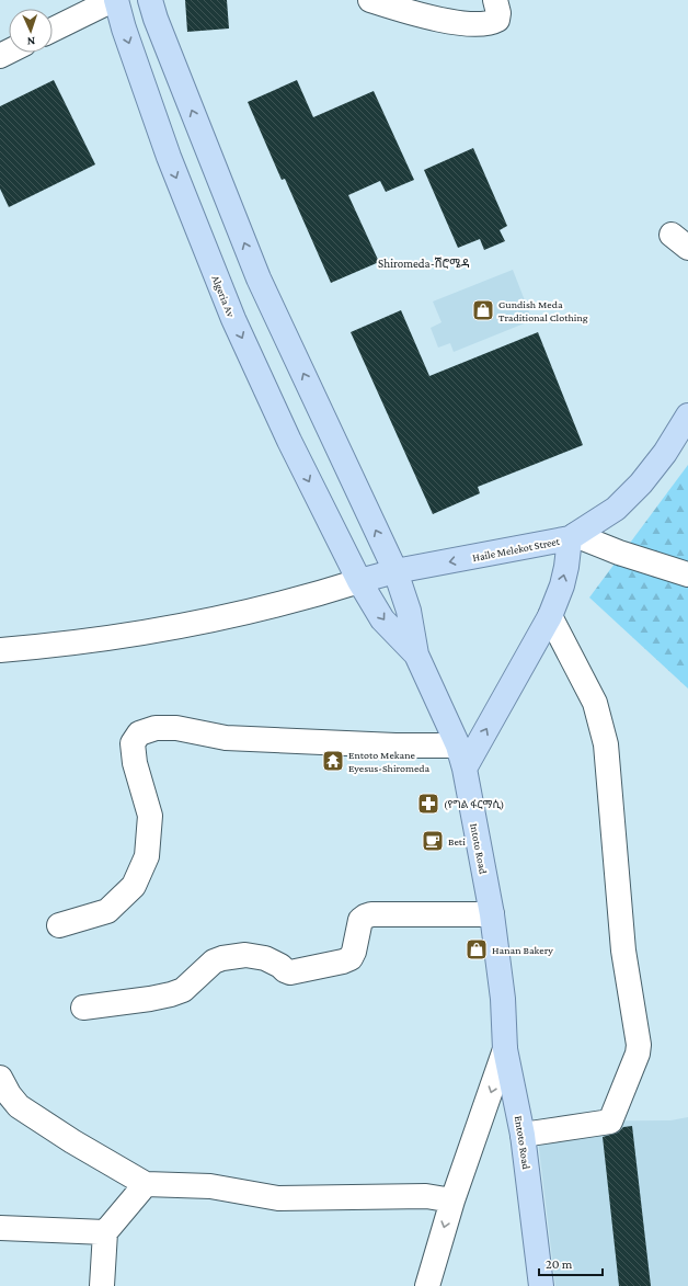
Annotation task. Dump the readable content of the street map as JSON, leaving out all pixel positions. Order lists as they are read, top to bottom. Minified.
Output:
{"streets":{"main road":["Algeria Av","Haile Melekot Street","Intoto Road","Entoto Road"]},"crossings":[["Algeria Av","Haile Melekot Street"],["Algeria Av","Intoto Road"],["Intoto Road","Entoto Road"]],"one_way":["Haile Melekot Street"],"districts":["Shiromeda-ሽሮሜዳ"],"places":{"shop":["Gundish Meda Traditional Clothing","Hanan Bakery"],"temple":["Entoto Mekane Eyesus-Shiromeda"],"pharmacy":["(የግል ፋርማሲ)"],"cafe":["Beti"]},"scale_bar":"20 m","north":"bottom"}
